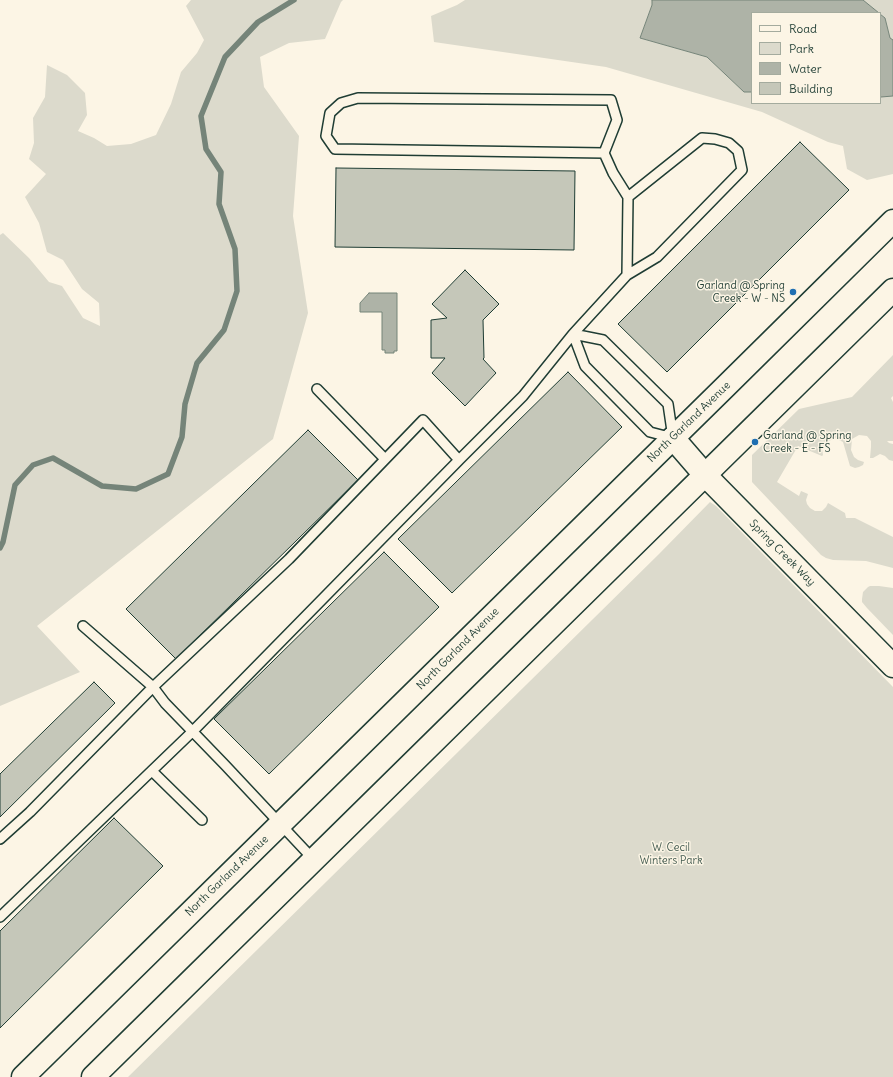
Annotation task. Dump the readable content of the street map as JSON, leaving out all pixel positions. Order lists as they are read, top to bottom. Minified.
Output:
{"streets":{"main road":["North Garland Avenue","Spring Creek Way"]},"crossings":[["North Garland Avenue","Spring Creek Way"]],"parks":["W. Cecil Winters Park"],"places":["Garland @ Spring Creek - W - NS","Garland @ Spring Creek - E - FS"],"legend":["Road","Park","Water","Building"]}
